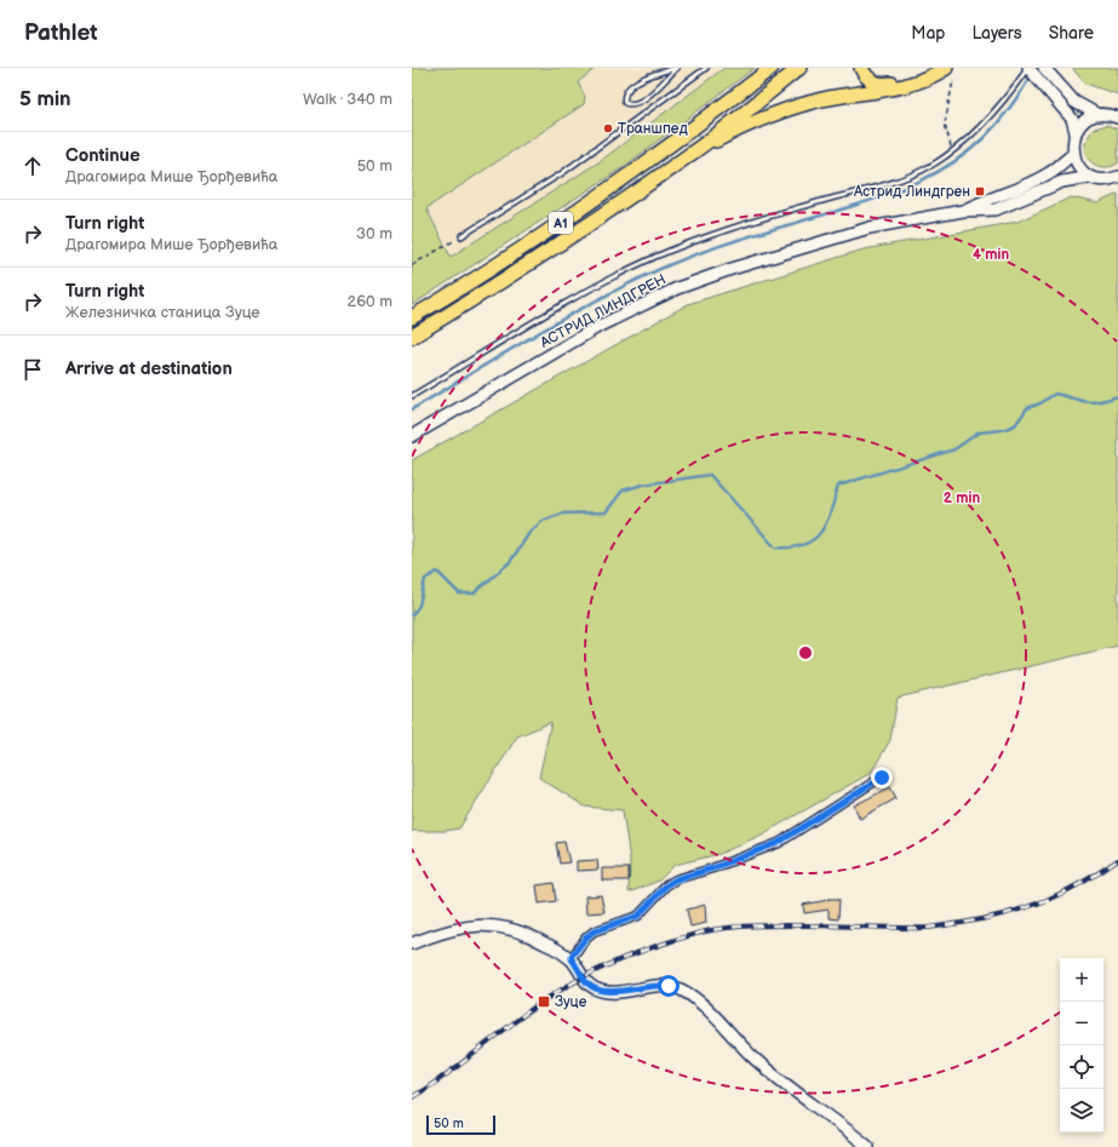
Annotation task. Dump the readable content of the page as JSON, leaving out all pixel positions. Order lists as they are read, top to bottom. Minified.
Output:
{"streets":{"highway":["A1"],"street":["АСТРИД ЛИНДГРЕН"]},"places":{"other":["Траншпед"],"transit":["Астрид Линдгрен","Зуце"]},"scale_bar":"50 m","page":{"header":"Pathlet","nav":["Map","Layers","Share"],"heading":["5 min","Walk · 340 m"],"list":[["Continue","Драгомира Мише Ђорђевића","50 m"],["Turn right","Драгомира Мише Ђорђевића","30 m"],["Turn right","Железничка станица Зуце","260 m"],"Arrive at destination"],"map_buttons":["+","−"],"scale":"50 m"},"rings":["4 min","2 min"]}
